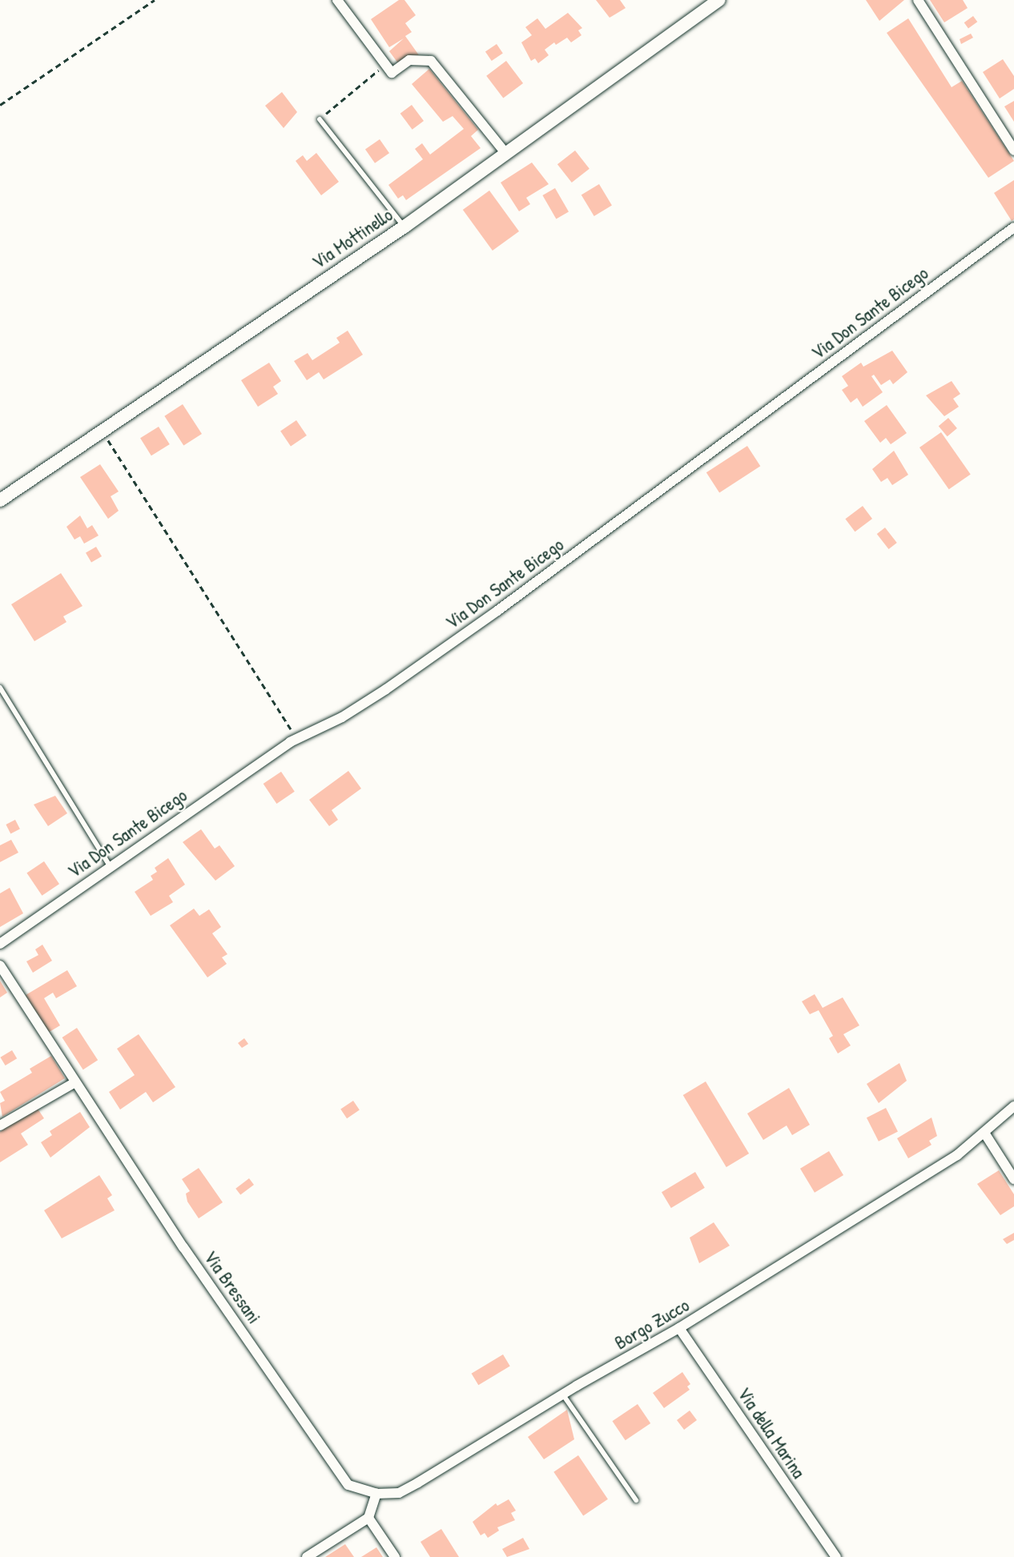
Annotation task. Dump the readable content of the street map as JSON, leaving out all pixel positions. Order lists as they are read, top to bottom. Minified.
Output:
{"streets":{"street":["Via Mottinello","Via Don Sante Bicego","Via Bressani","Borgo Zucco","Via della Marina"]},"crossings":[["Via Bressani","Borgo Zucco"],["Borgo Zucco","Via della Marina"]]}
